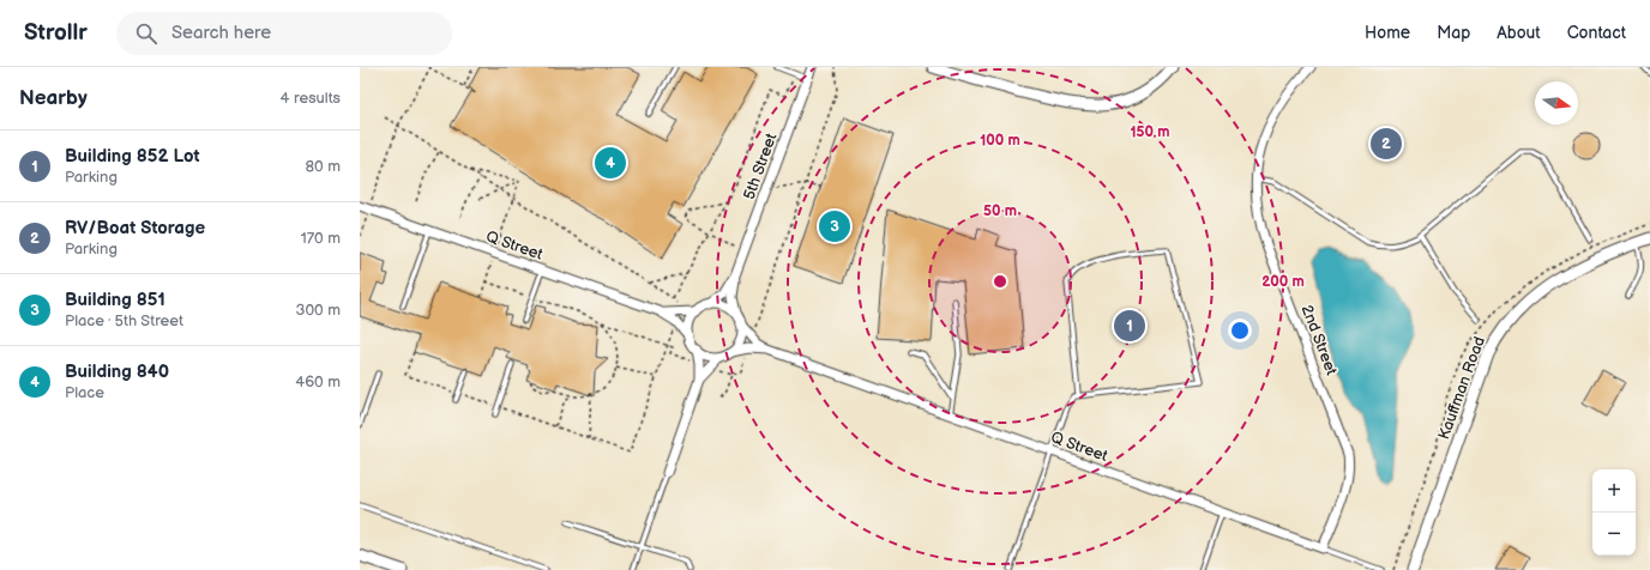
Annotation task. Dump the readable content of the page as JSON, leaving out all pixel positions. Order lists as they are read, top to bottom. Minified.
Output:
{"streets":{"main road":["Kauffman Road"],"street":["5th Street","Q Street","2nd Street"]},"crossings":[["5th Street","Q Street"],["Q Street","2nd Street"]],"north":"right","page":{"header":"Strollr","search":"Search here","nav":["Home","Map","About","Contact"],"heading":["Nearby","4 results"],"pins":["2","4","3","1"],"list":[{"mark":"1","name":"Building 852 Lot","note":"Parking","value":"80 m"},{"mark":"2","name":"RV/Boat Storage","note":"Parking","value":"170 m"},{"mark":"3","name":"Building 851","note":"Place · 5th Street","value":"300 m"},{"mark":"4","name":"Building 840","note":"Place","value":"460 m"}],"map_buttons":["+","−"]},"rings":["150 m","100 m","50 m","200 m"]}
